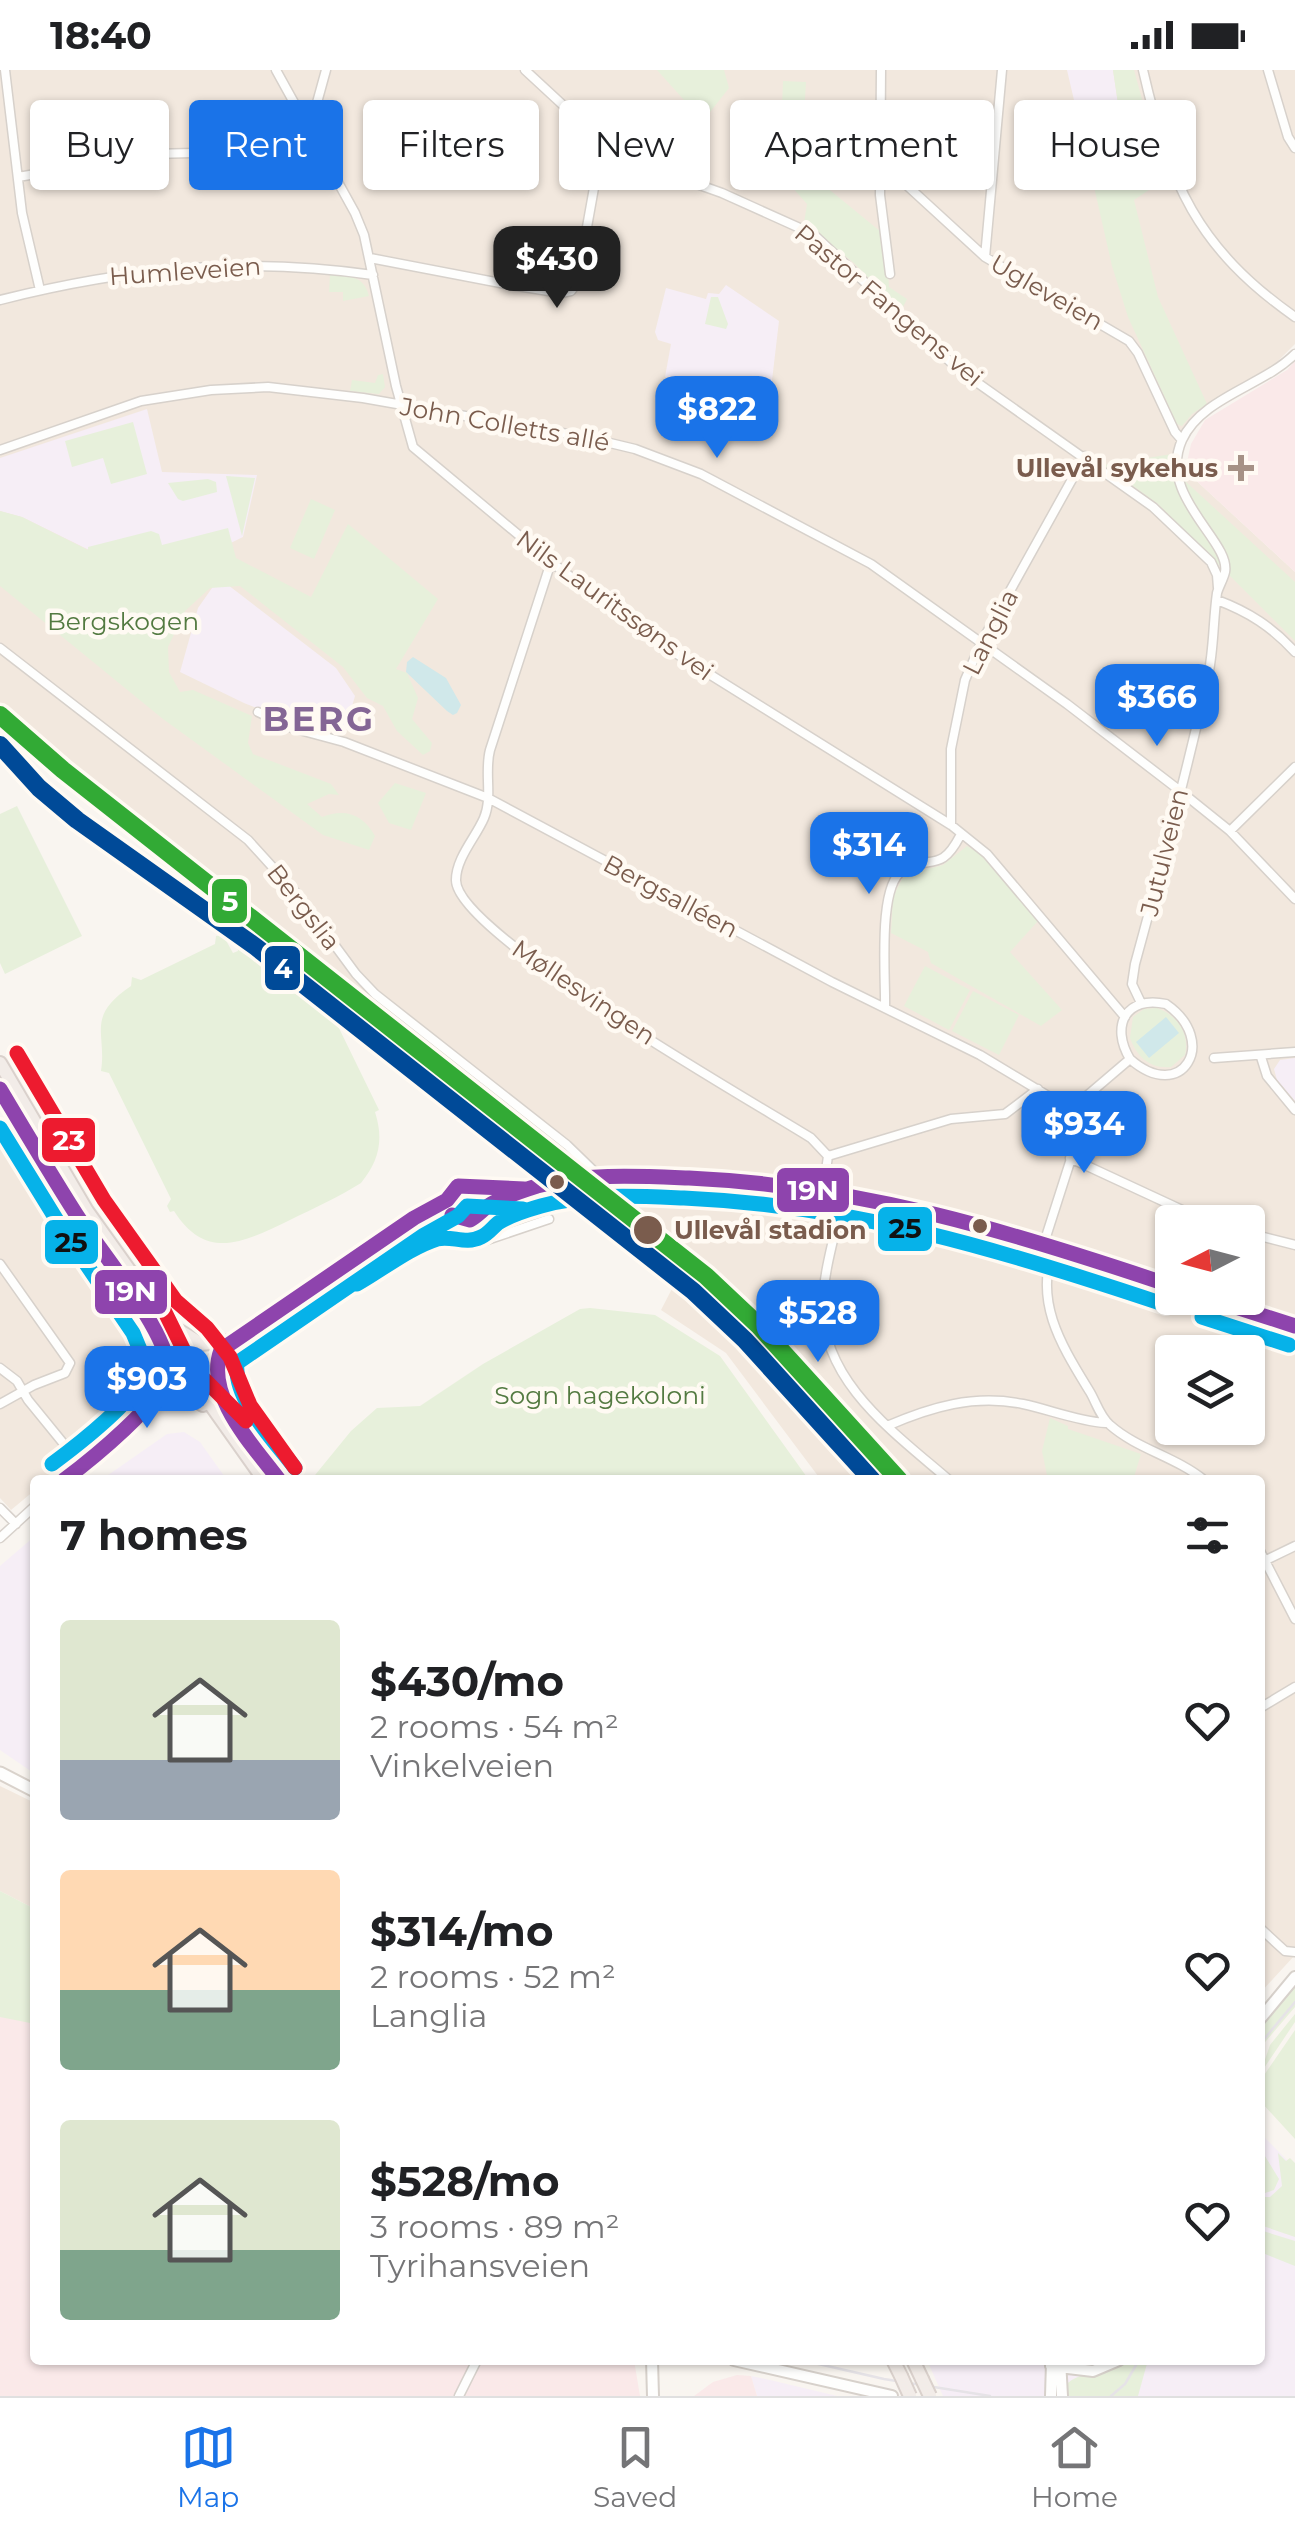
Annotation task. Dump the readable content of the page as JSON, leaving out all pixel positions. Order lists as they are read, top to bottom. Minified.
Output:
{"streets":{"street":["Humleveien","Ugleveien","Pastor Fangens vei","John Colletts allé","Nils Lauritssøns vei","Langlia","Jutulveien","Bergsalléen","Bergslia","Møllesvingen"]},"crossings":[["Humleveien","Nils Lauritssøns vei"],["Ugleveien","Jutulveien"],["Pastor Fangens vei","Langlia"],["Pastor Fangens vei","Jutulveien"],["John Colletts allé","Nils Lauritssøns vei"],["John Colletts allé","Langlia"],["John Colletts allé","Jutulveien"],["Nils Lauritssøns vei","Langlia"],["Nils Lauritssøns vei","Jutulveien"],["Nils Lauritssøns vei","Møllesvingen"],["Bergsalléen","Møllesvingen"]],"districts":["BERG"],"parks":["Bergskogen","Sogn hagekoloni"],"places":{"health":["Ullevål sykehus"],"other":["Ullevål stadion"]},"lines":["transit line 5","transit line 4","transit line 23","transit line 19N","transit line 25"],"north":"left","page":{"status":"18:40","chip":["Buy","Rent","Filters","New","Apartment","House"],"price":["$430","$822","$366","$314","$934","$528","$903"],"heading":"7 homes","list":[{"name":"$430/mo","note":"2 rooms · 54 m² · Vinkelveien"},{"name":"$314/mo","note":"2 rooms · 52 m² · Langlia"},{"name":"$528/mo","note":"3 rooms · 89 m² · Tyrihansveien"}],"tabs":["Map","Saved","Home"]}}
